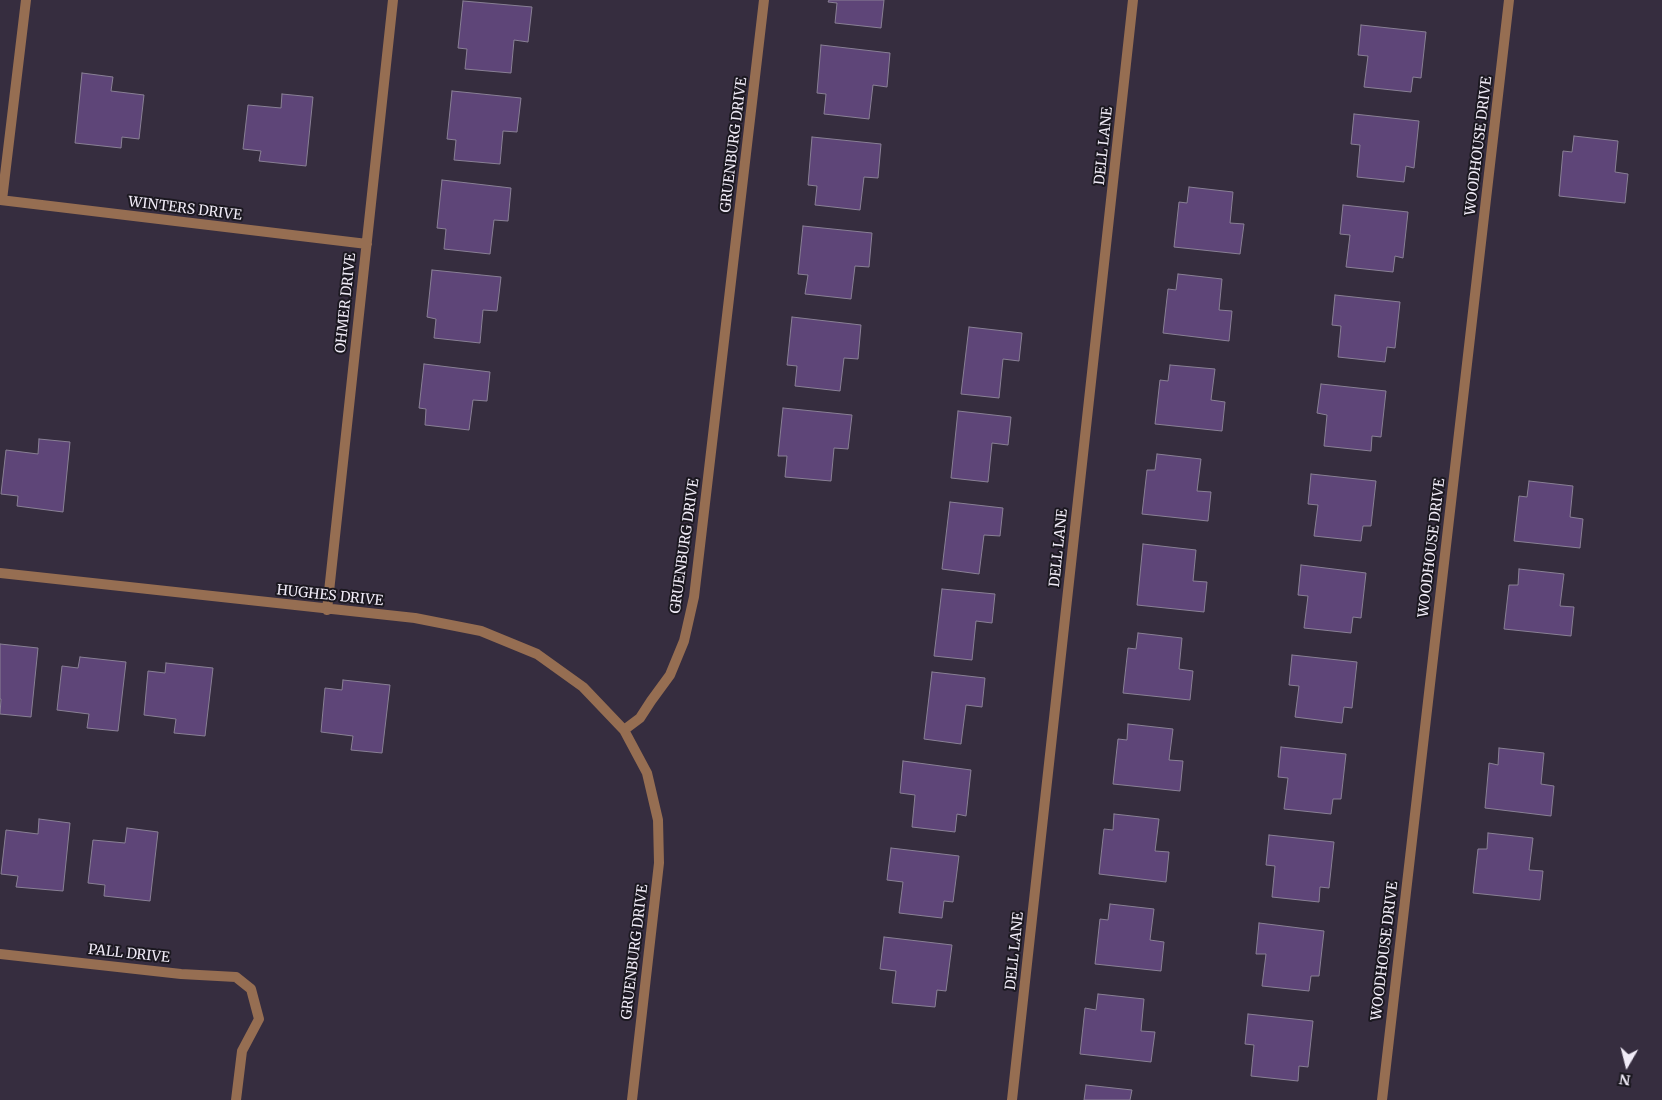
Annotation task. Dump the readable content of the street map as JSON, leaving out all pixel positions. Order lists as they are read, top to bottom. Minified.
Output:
{"streets":{"street":["GRUENBURG DRIVE","DELL LANE","WOODHOUSE DRIVE","WINTERS DRIVE","OHMER DRIVE","HUGHES DRIVE","PALL DRIVE"]},"crossings":[["GRUENBURG DRIVE","HUGHES DRIVE"],["WINTERS DRIVE","OHMER DRIVE"],["OHMER DRIVE","HUGHES DRIVE"]],"north":"bottom"}
